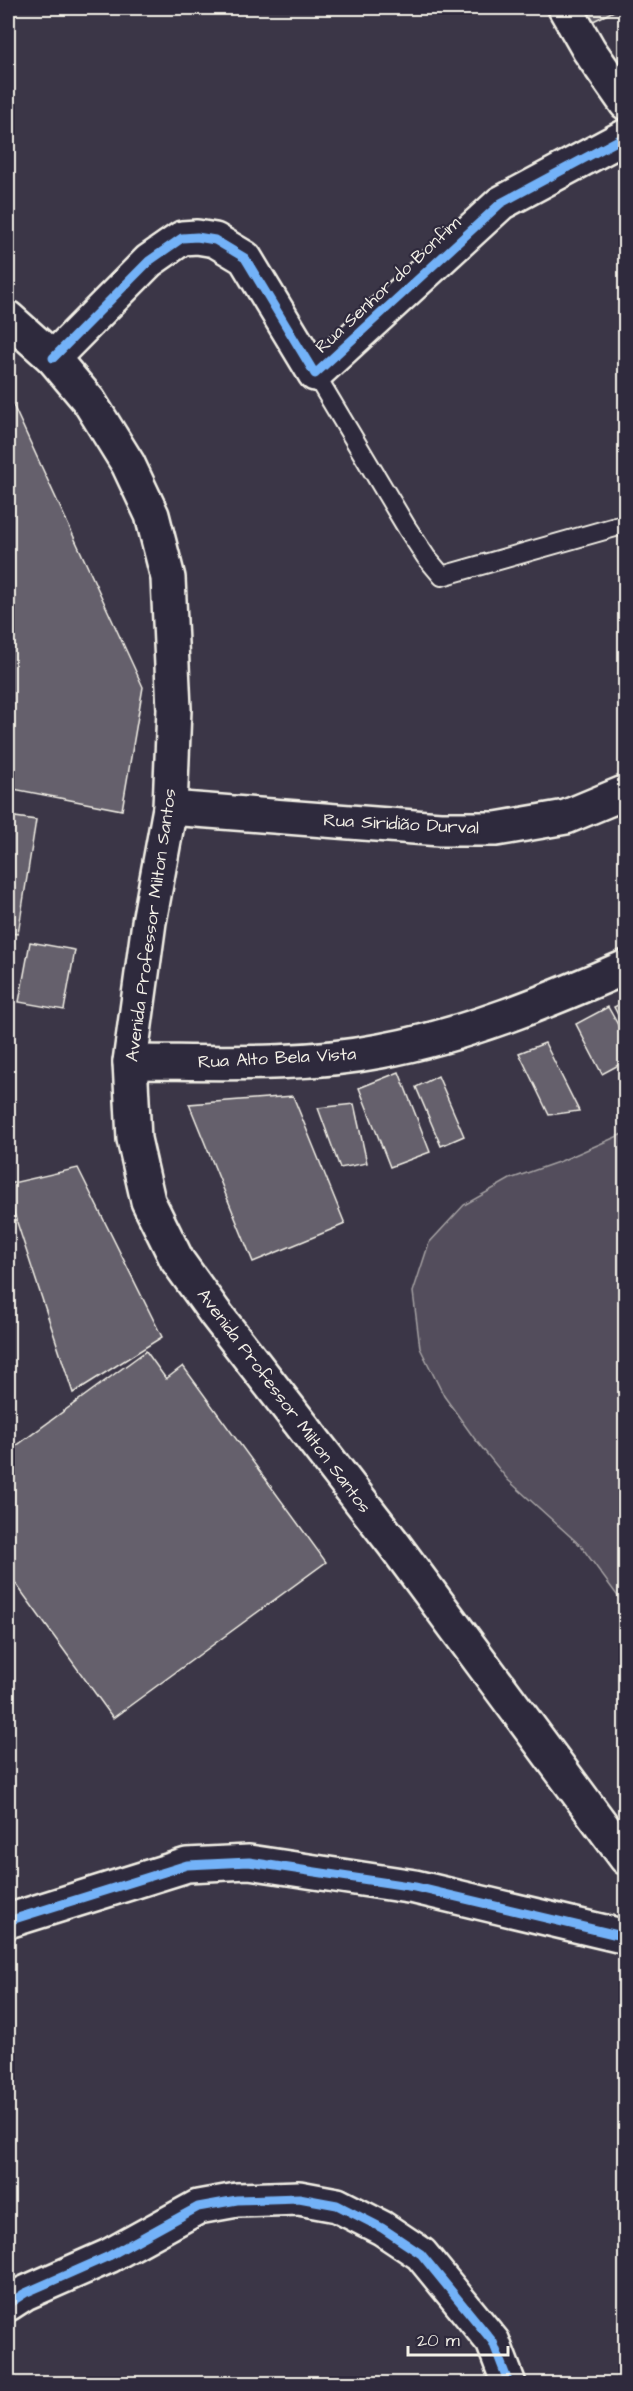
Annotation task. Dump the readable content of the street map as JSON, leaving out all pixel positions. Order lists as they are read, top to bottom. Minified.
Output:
{"streets":{"street":["Rua Senhor do Bonfim","Rua Siridião Durval","Avenida Professor Milton Santos","Rua Alto Bela Vista"]},"crossings":[["Rua Senhor do Bonfim","Avenida Professor Milton Santos"],["Rua Siridião Durval","Avenida Professor Milton Santos"],["Avenida Professor Milton Santos","Rua Alto Bela Vista"]],"scale_bar":"20 m"}
